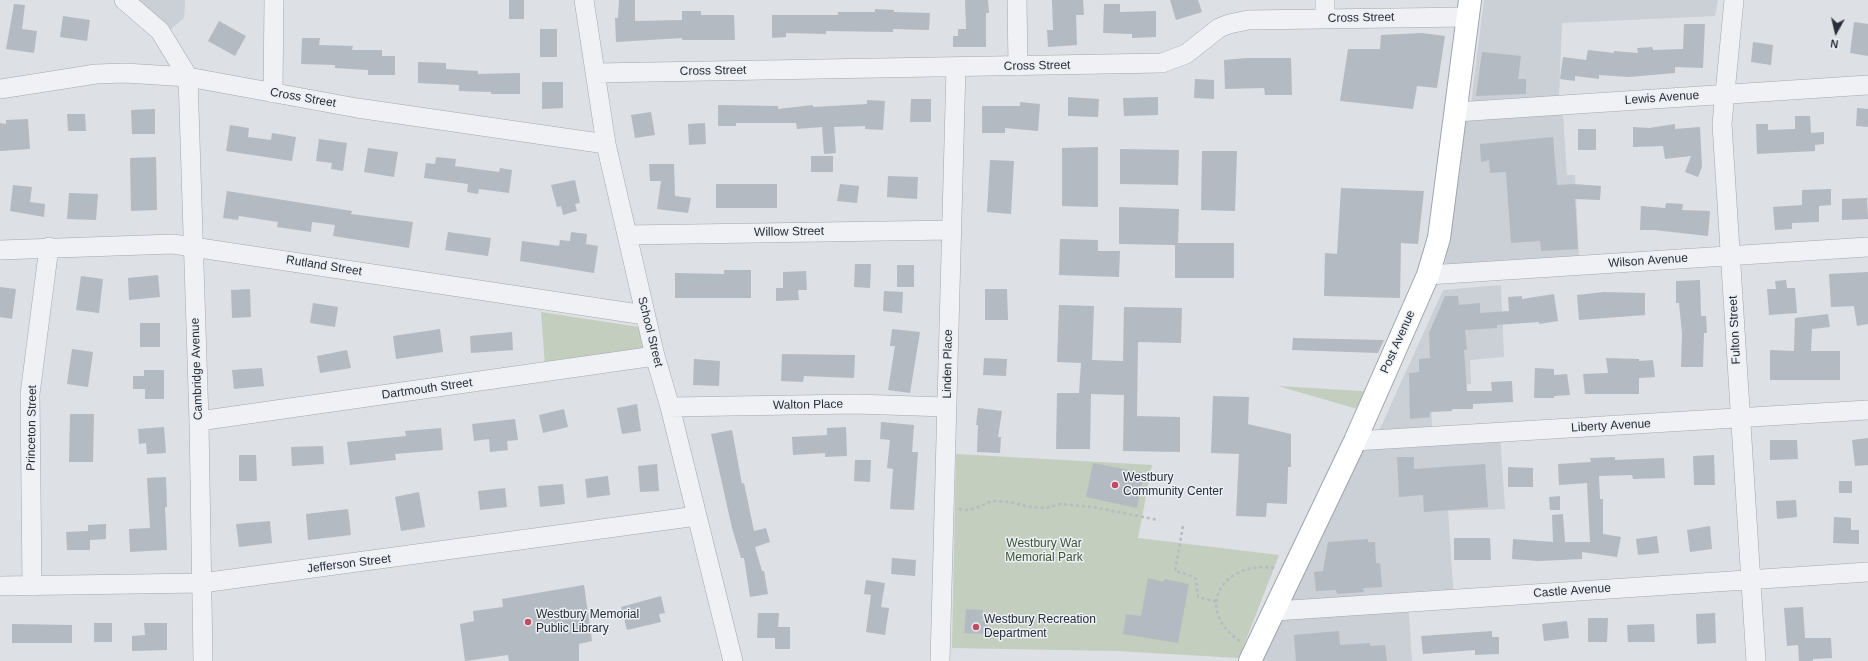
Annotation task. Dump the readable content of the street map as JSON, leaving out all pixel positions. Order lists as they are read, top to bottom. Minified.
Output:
{"streets":{"main road":["Post Avenue"],"street":["Cross Street","Lewis Avenue","Willow Street","Wilson Avenue","Rutland Street","Fulton Street","School Street","Linden Place","Cambridge Avenue","Dartmouth Street","Walton Place","Liberty Avenue","Princeton Street","Jefferson Street","Castle Avenue"]},"crossings":[["Cross Street","School Street"],["Cross Street","Post Avenue"],["Cross Street","Linden Place"],["Cross Street","Cambridge Avenue"],["Lewis Avenue","Fulton Street"],["Lewis Avenue","Post Avenue"],["Willow Street","School Street"],["Willow Street","Linden Place"],["Wilson Avenue","Fulton Street"],["Wilson Avenue","Post Avenue"],["Rutland Street","School Street"],["Rutland Street","Cambridge Avenue"],["Rutland Street","Princeton Street"],["Fulton Street","Liberty Avenue"],["Fulton Street","Castle Avenue"],["School Street","Dartmouth Street"],["School Street","Walton Place"],["School Street","Jefferson Street"],["Post Avenue","Liberty Avenue"],["Post Avenue","Castle Avenue"],["Linden Place","Walton Place"],["Cambridge Avenue","Dartmouth Street"],["Cambridge Avenue","Jefferson Street"],["Princeton Street","Jefferson Street"]],"parks":["Westbury War Memorial Park"],"places":["Westbury Community Center","Westbury Memorial Public Library","Westbury Recreation Department"],"north":"bottom"}
